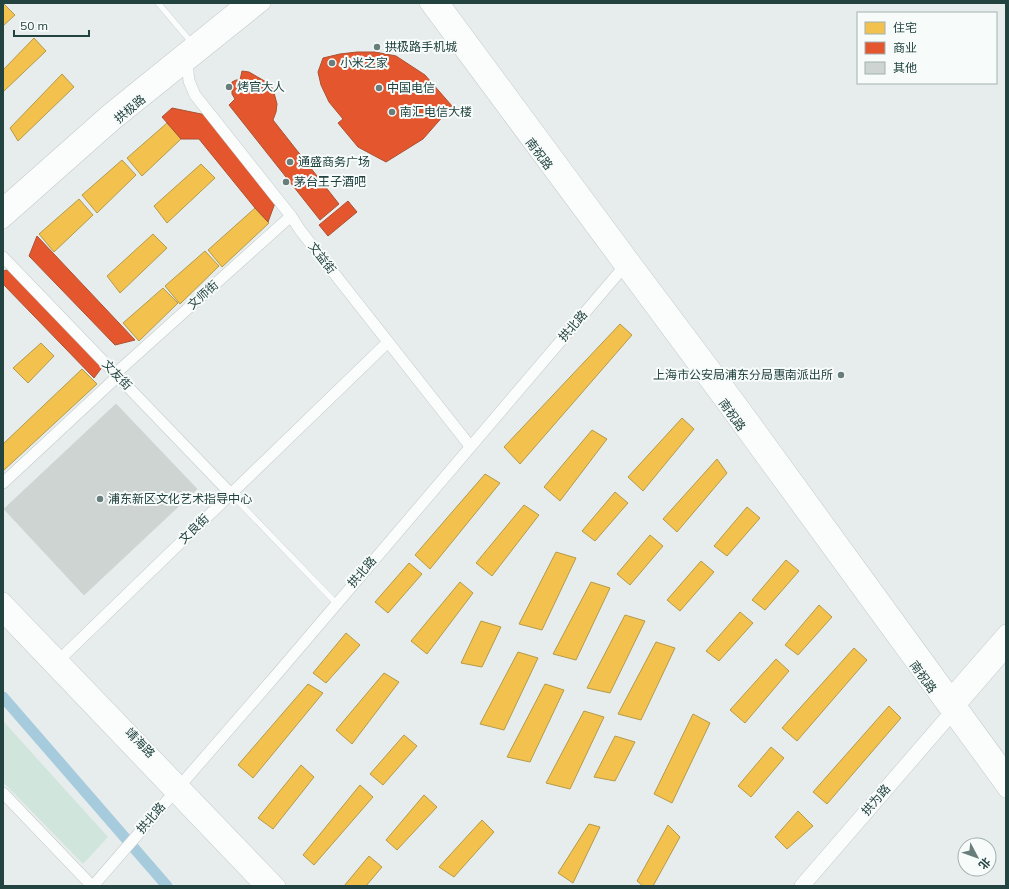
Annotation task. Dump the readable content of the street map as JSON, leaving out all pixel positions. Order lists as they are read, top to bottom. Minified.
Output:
{"streets":{"main road":["拱极路","南祝路","靖海路","拱为路"],"street":["文益街","文师街","拱北路","文友街","文良街"]},"crossings":[["拱极路","文益街"],["南祝路","拱北路"],["南祝路","拱为路"],["文益街","文师街"],["文益街","拱北路"],["文益街","文良街"],["文师街","文友街"],["拱北路","靖海路"],["文友街","文良街"],["文良街","靖海路"]],"places":["拱极路手机城","小米之家","烤官大人","中国电信","南汇电信大楼","通盛商务广场","茅台王子酒吧","上海市公安局浦东分局惠南派出所","浦东新区文化艺术指导中心"],"legend":["住宅","商业","其他"],"scale_bar":"50 m","north":"bottom right"}
